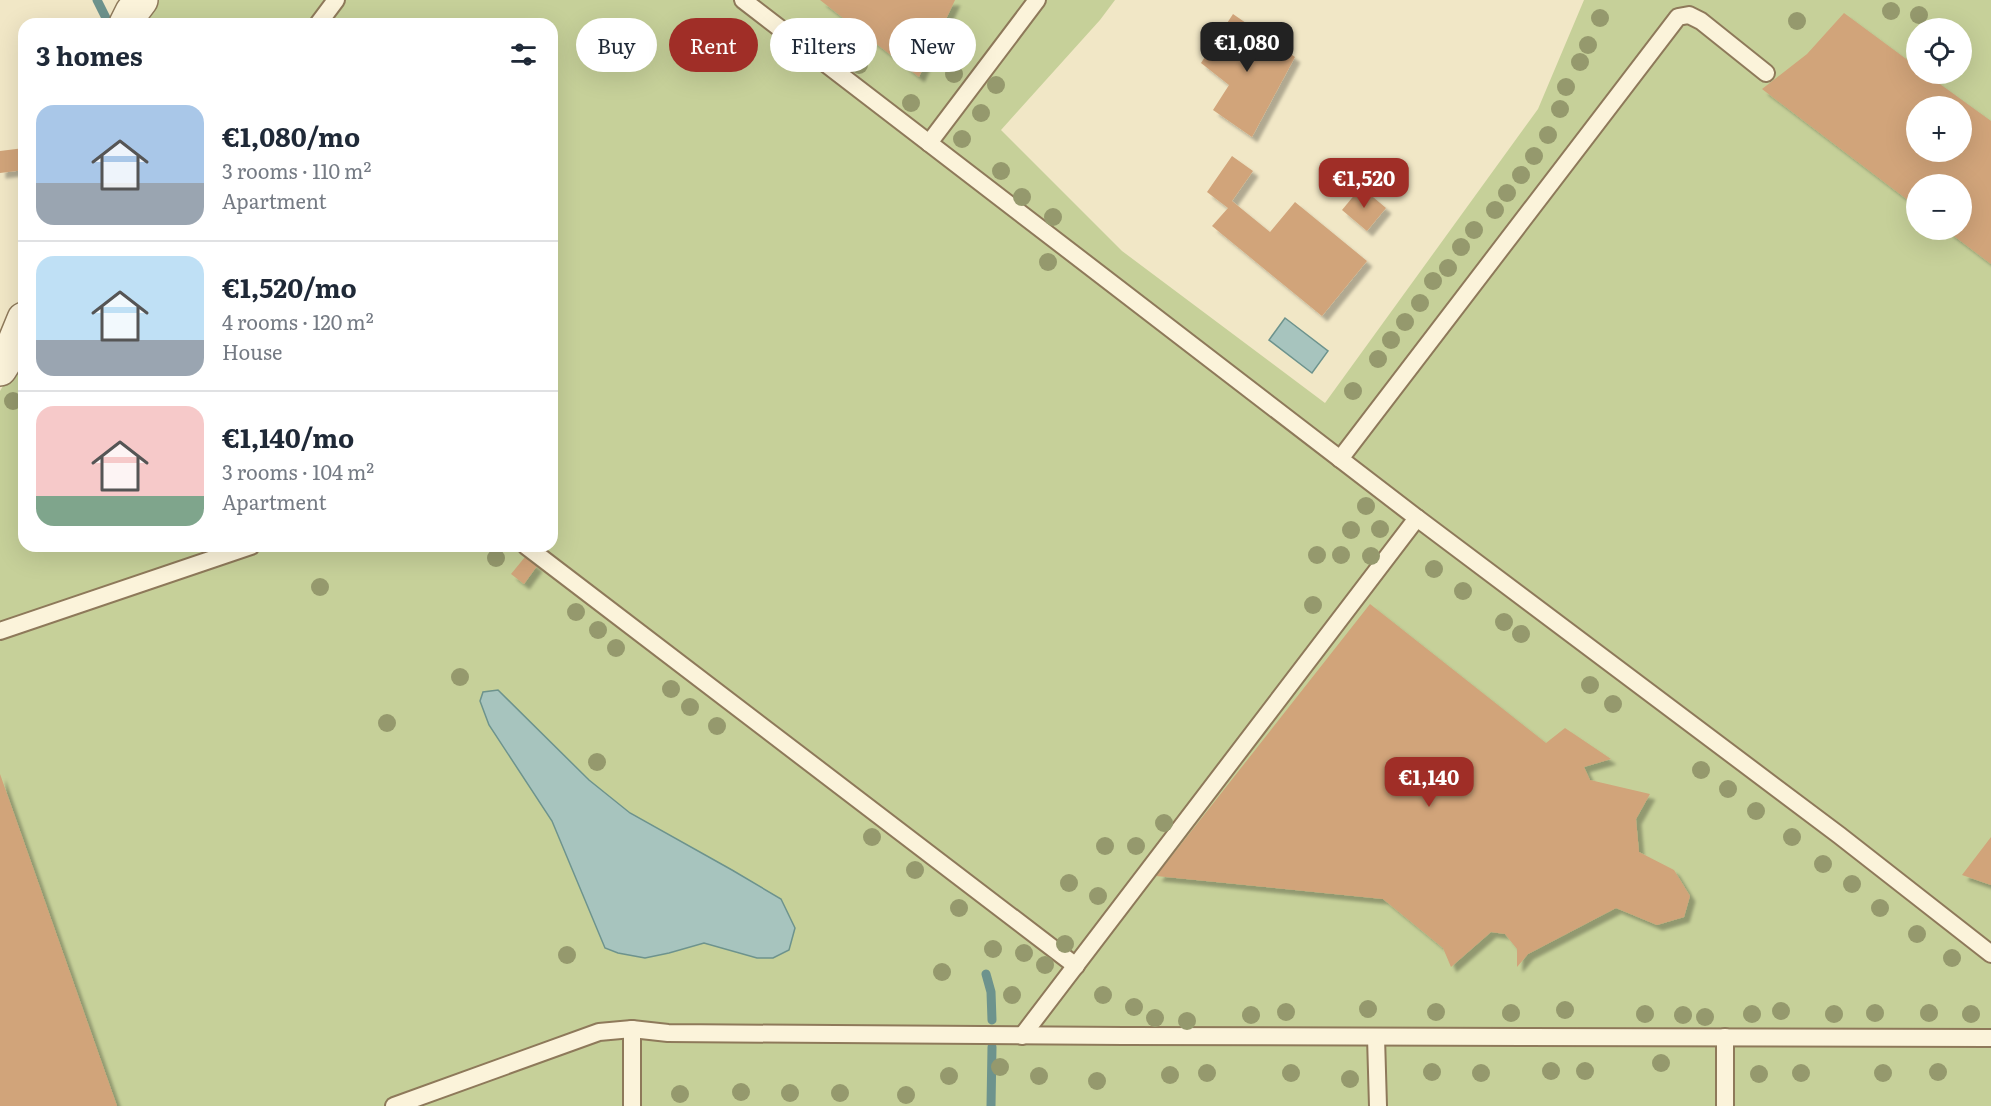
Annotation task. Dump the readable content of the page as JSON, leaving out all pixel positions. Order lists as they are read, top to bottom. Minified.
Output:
{"page":{"map_buttons":["+","−"],"chip":["Buy","Rent","Filters","New"],"heading":"3 homes","price":["€1,080","€1,520","€1,140"],"list":[{"name":"€1,080/mo","note":"3 rooms · 110 m² · Apartment"},{"name":"€1,520/mo","note":"4 rooms · 120 m² · House"},{"name":"€1,140/mo","note":"3 rooms · 104 m² · Apartment"}]}}
